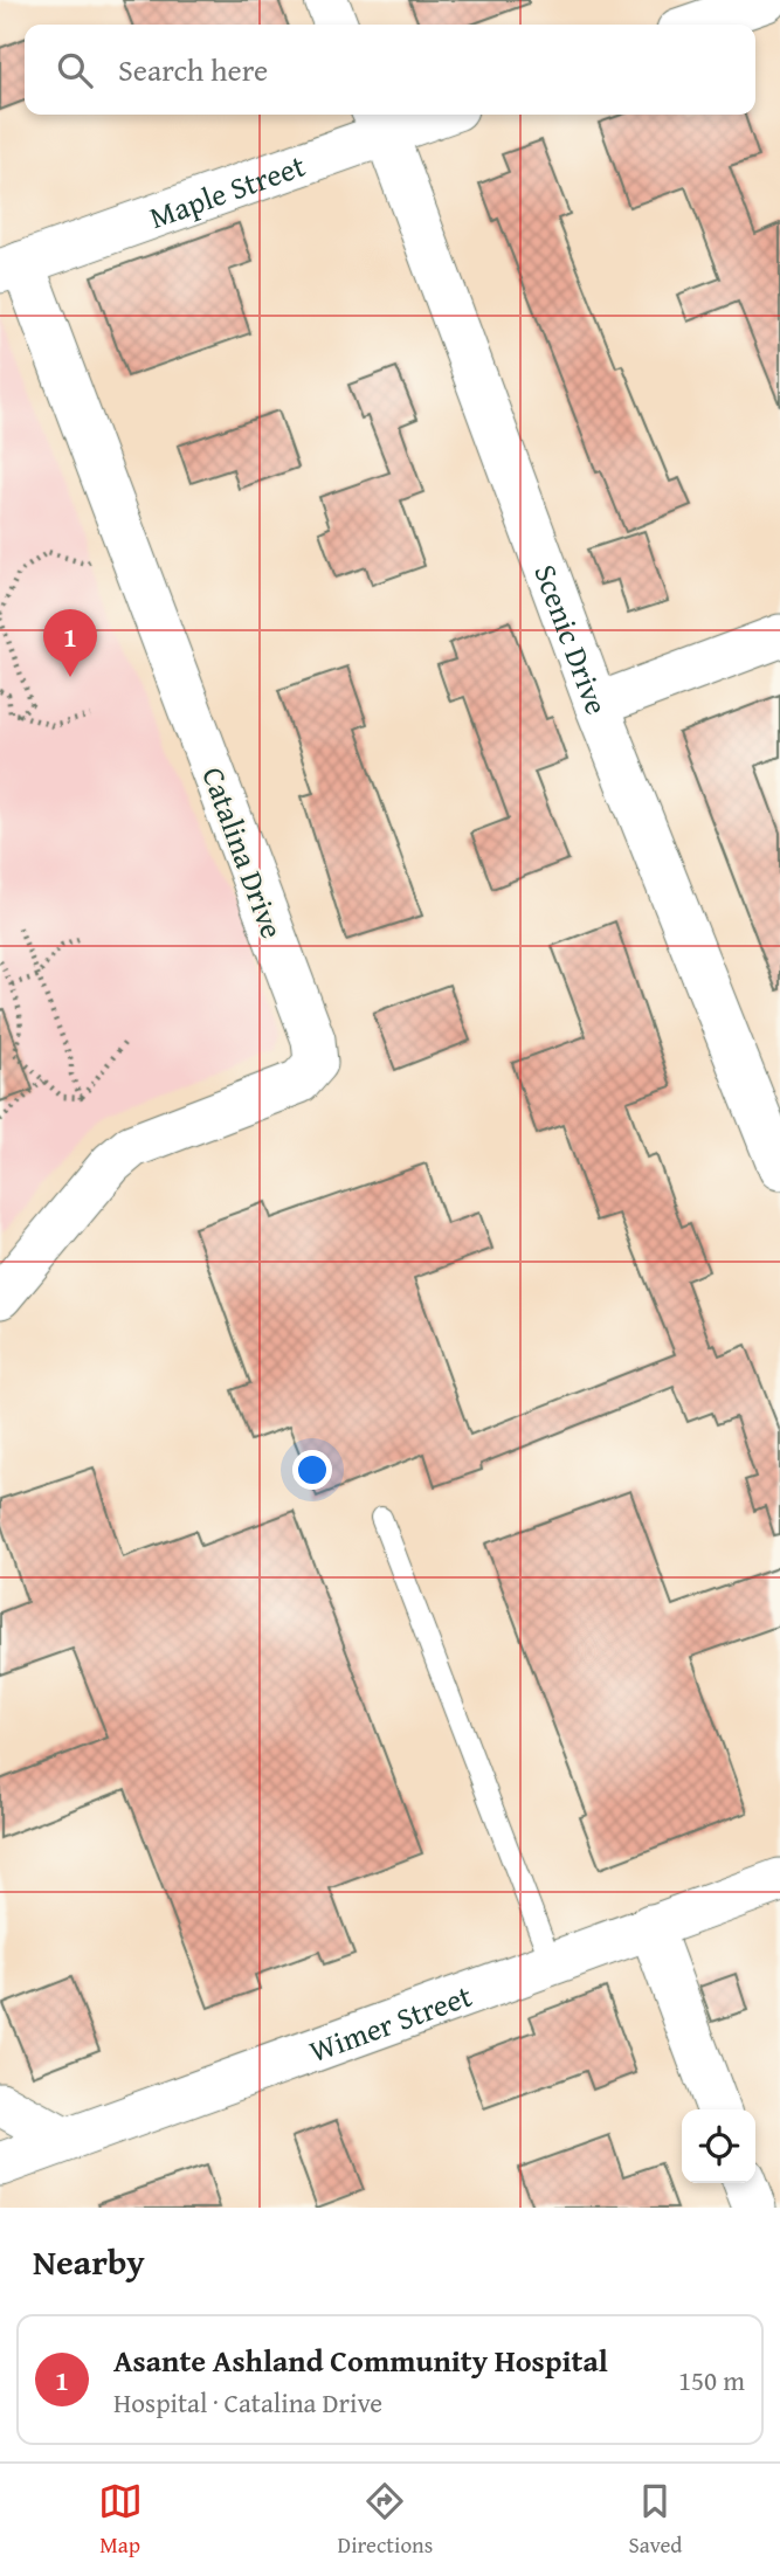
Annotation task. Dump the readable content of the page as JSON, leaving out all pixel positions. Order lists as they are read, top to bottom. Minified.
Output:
{"streets":{"street":["Maple Street","Scenic Drive","Catalina Drive","Wimer Street"]},"crossings":[["Maple Street","Scenic Drive"],["Maple Street","Catalina Drive"]],"page":{"search":"Search here","pins":"1","heading":"Nearby","list":[{"mark":"1","name":"Asante Ashland Community Hospital","note":"Hospital · Catalina Drive","value":"150 m"}],"nav":["Map","Directions","Saved"]}}
